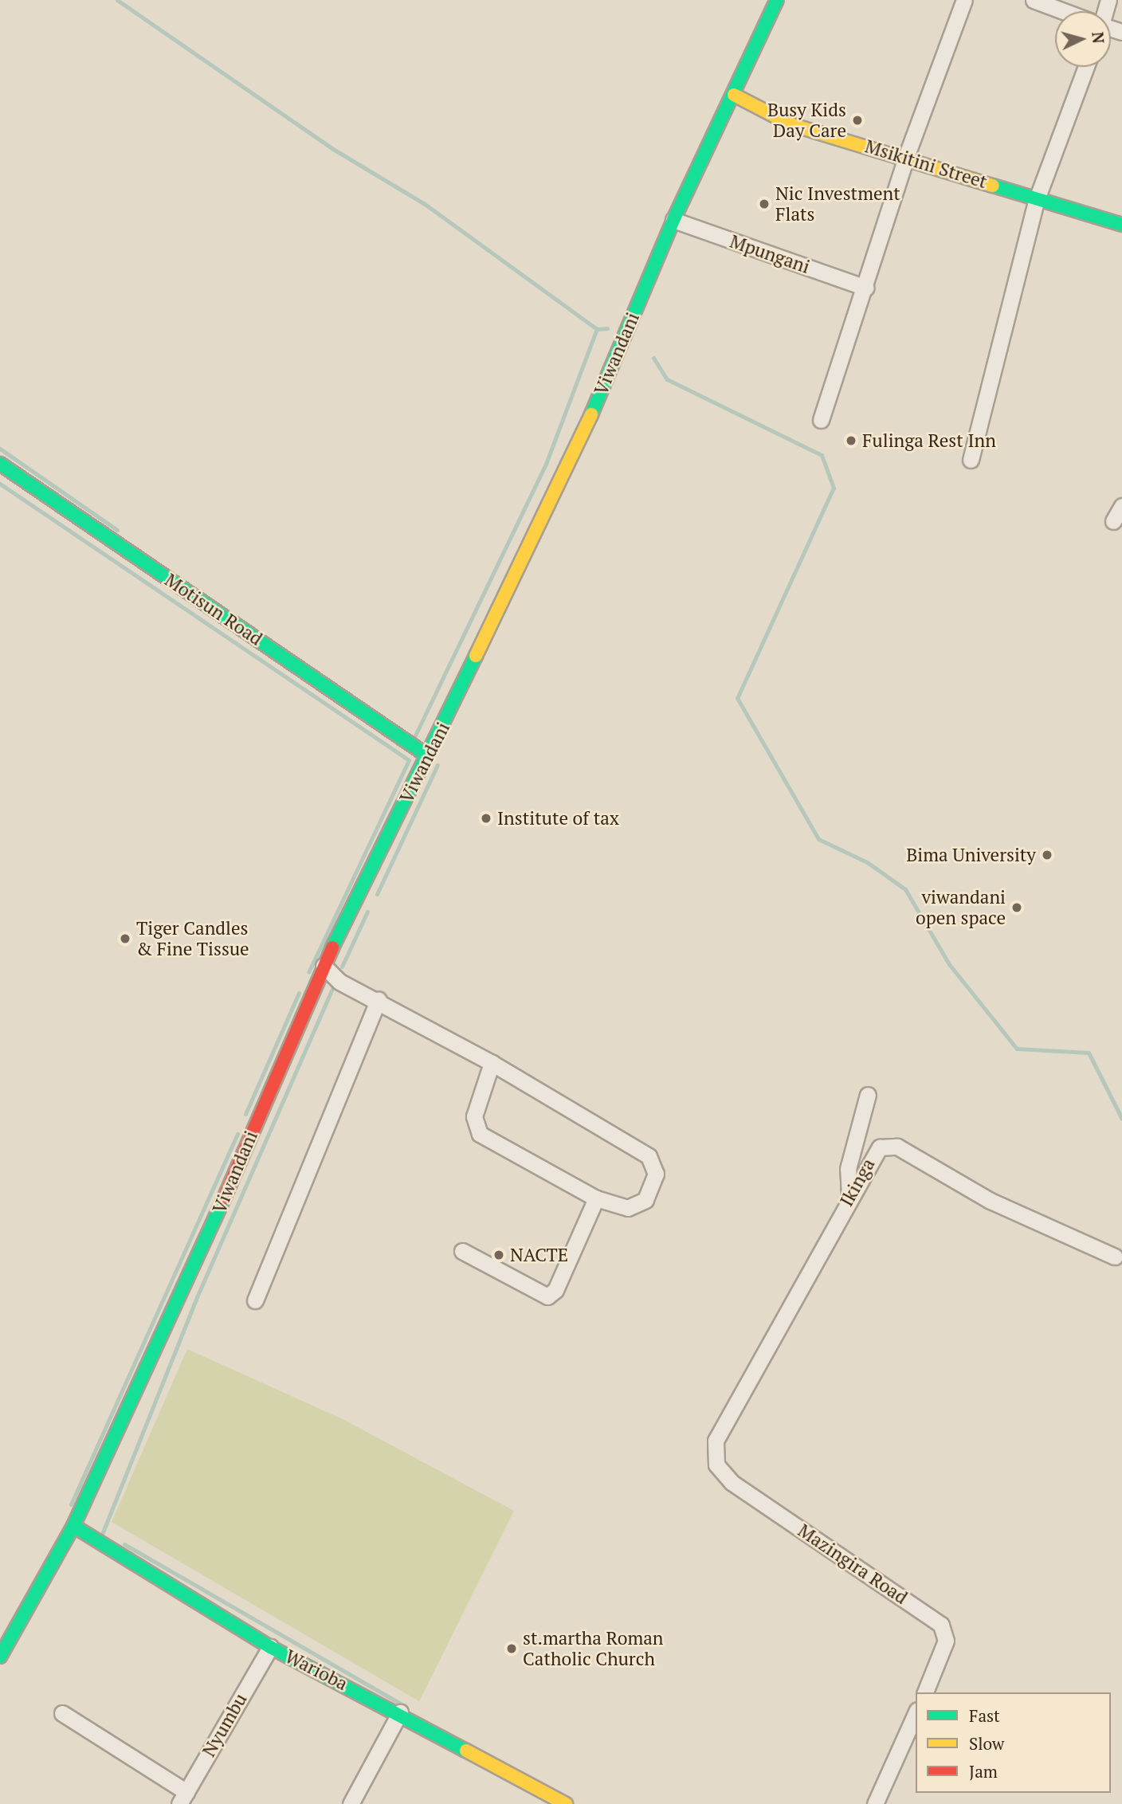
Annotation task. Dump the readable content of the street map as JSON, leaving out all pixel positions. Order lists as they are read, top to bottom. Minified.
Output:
{"streets":{"street":["Msikitini Street","Mpungani","Viwandani","Motisun Road","Ikinga","Mazingira Road","Warioba","Nyumbu"]},"crossings":[["Msikitini Street","Viwandani"],["Mpungani","Viwandani"],["Viwandani","Motisun Road"],["Viwandani","Warioba"],["Ikinga","Mazingira Road"],["Warioba","Nyumbu"]],"places":["Busy Kids Day Care","Nic Investment Flats","Fulinga Rest Inn","Institute of tax","Bima University","viwandani open space","Tiger Candles & Fine Tissue","NACTE","st.martha Roman Catholic Church"],"legend":["Fast","Slow","Jam"],"north":"right"}
